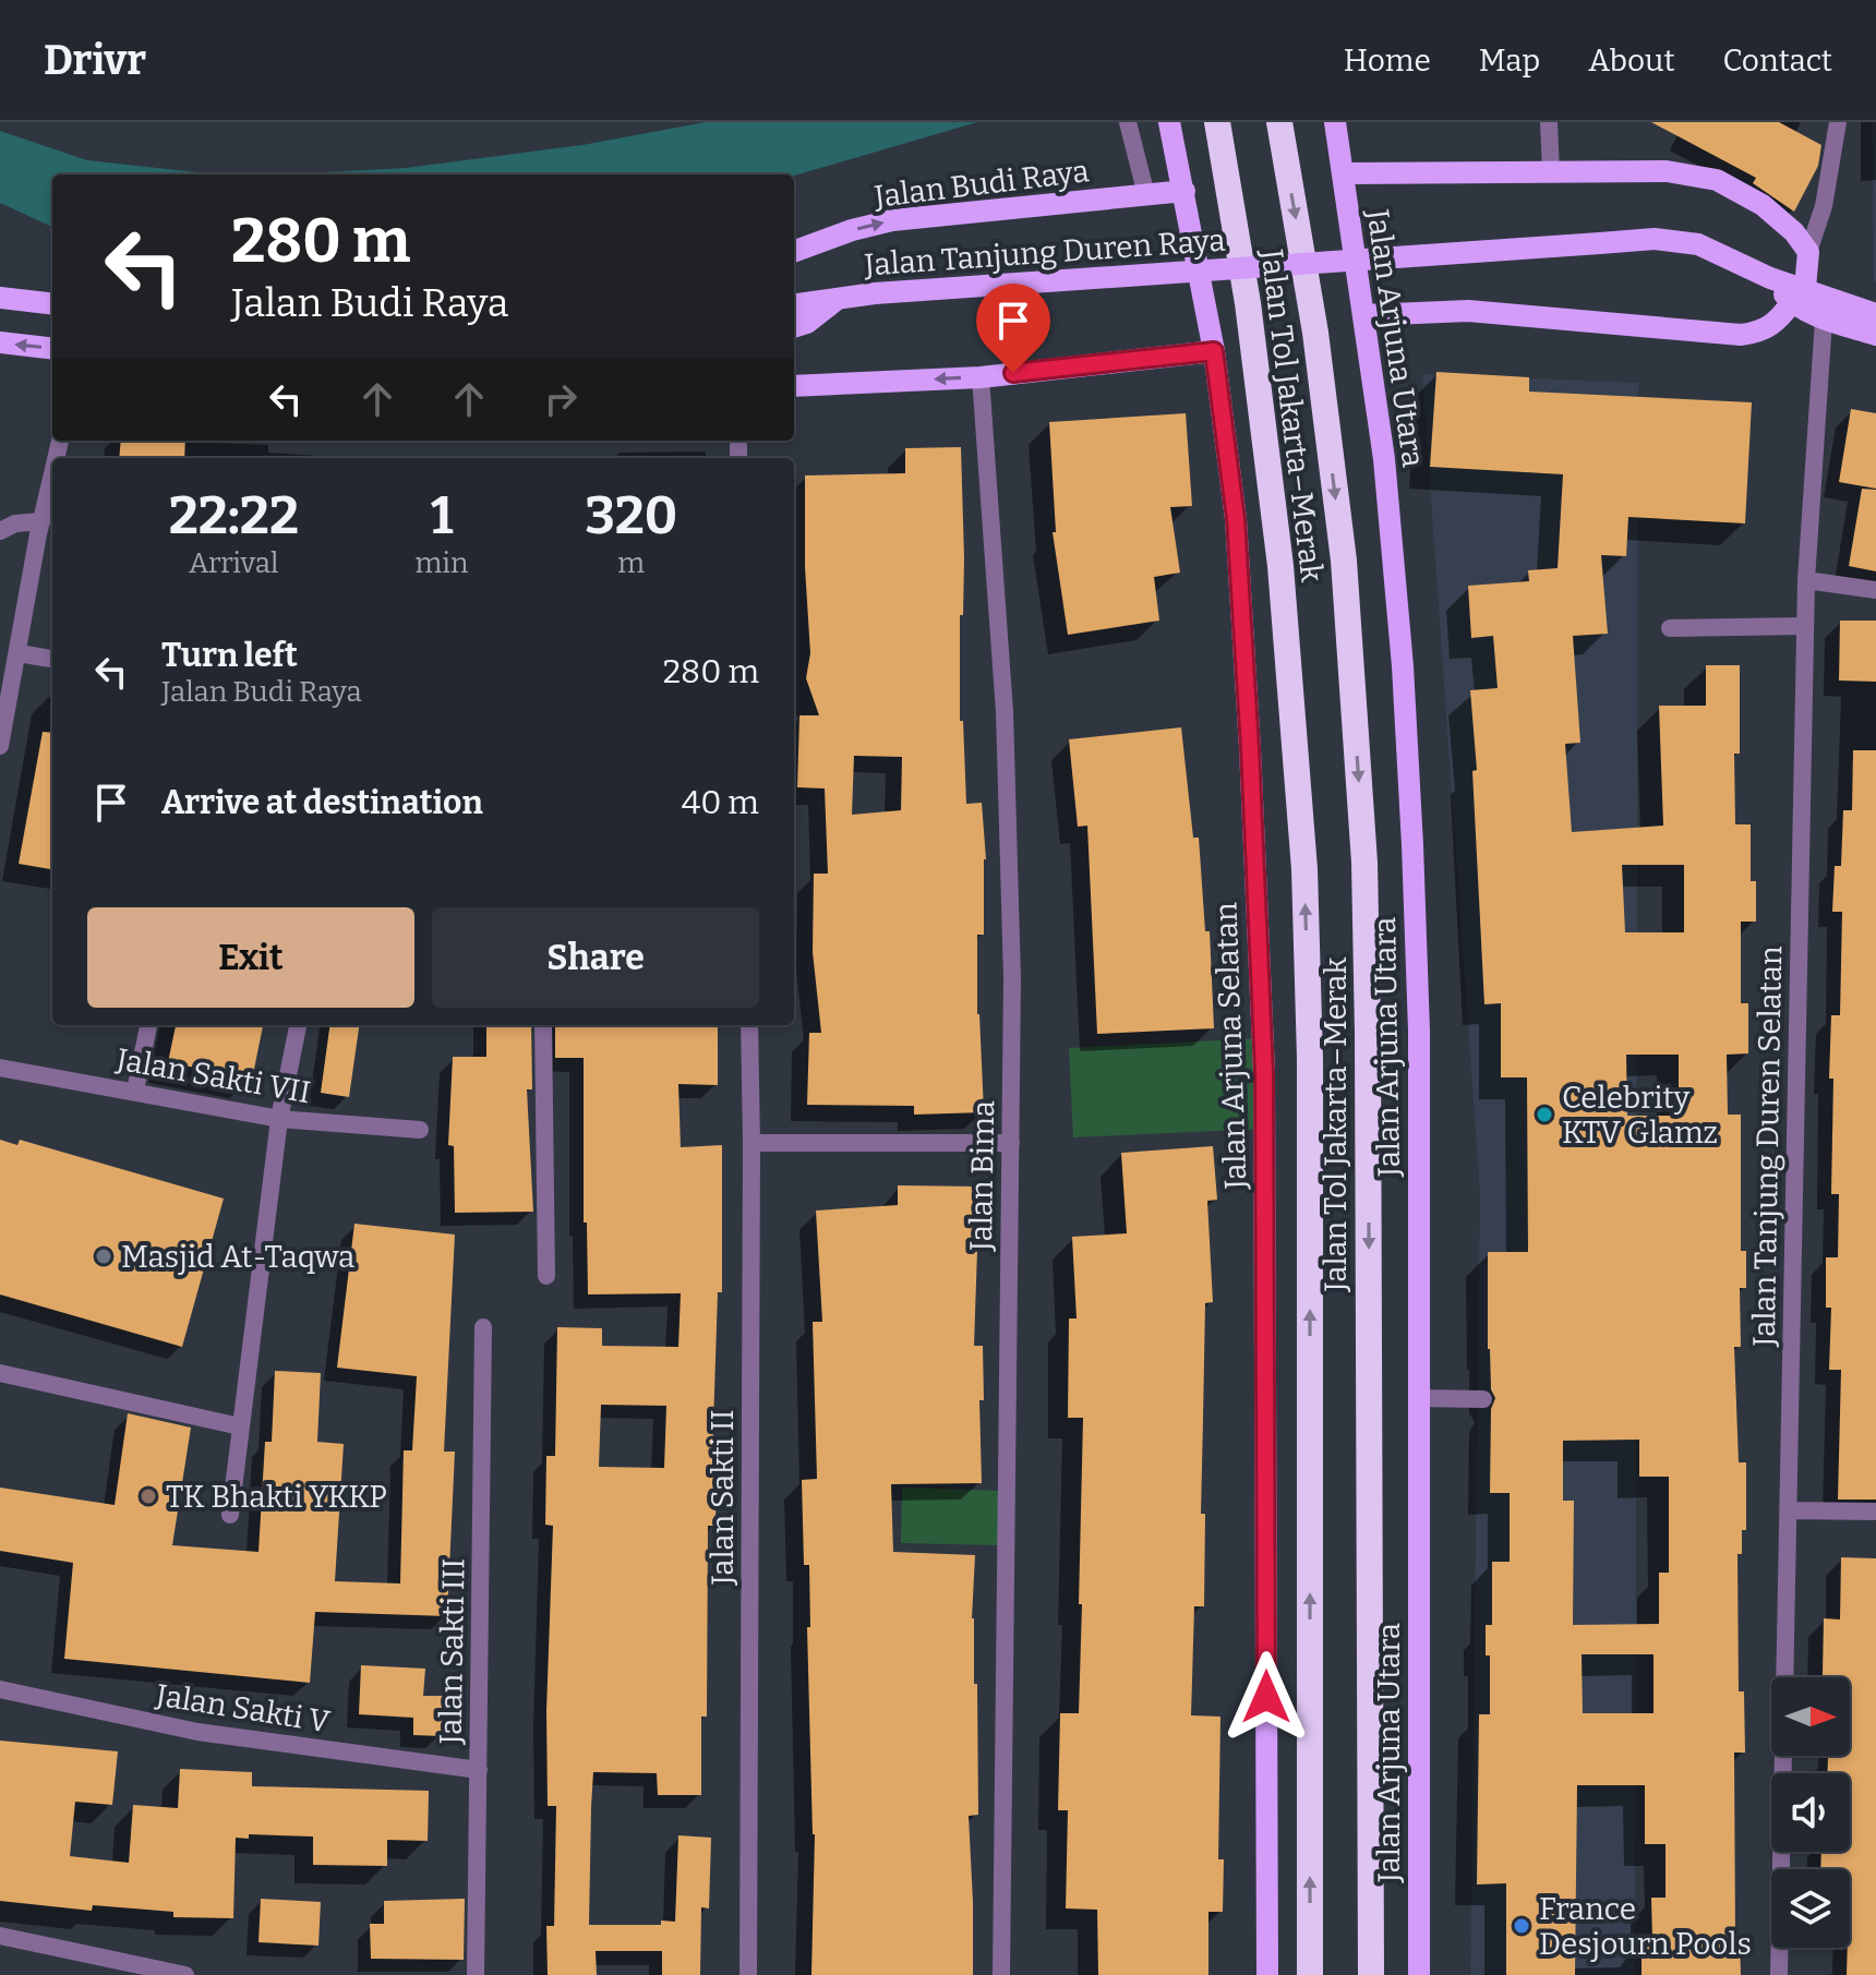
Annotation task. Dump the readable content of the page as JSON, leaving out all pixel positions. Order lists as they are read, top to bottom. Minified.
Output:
{"streets":{"highway":["Jalan Tol Jakarta–Merak"],"main road":["Jalan Budi Raya","Jalan Tanjung Duren Raya","Jalan Arjuna Utara","Jalan Arjuna Selatan"],"street":["Jalan Sakti VII","Jalan Tanjung Duren Selatan","Jalan Bima","Jalan Sakti II","Jalan Sakti III","Jalan Sakti V"]},"crossings":[["Jalan Budi Raya","Jalan Arjuna Selatan"],["Jalan Tanjung Duren Raya","Jalan Tanjung Duren Selatan"],["Jalan Sakti III","Jalan Sakti V"]],"places":["Celebrity KTV Glamz","Masjid At-Taqwa","TK Bhakti YKKP","France Desjourn Pools"],"north":"right","page":{"header":"Drivr","nav":["Home","Map","About","Contact"],"turn":["280 m","Jalan Budi Raya"],"eta":["22:22","Arrival","1","min","320","m"],"list":[{"name":"Turn left","note":"Jalan Budi Raya","value":"280 m"},{"name":"Arrive at destination","value":"40 m"}],"buttons":["Exit","Share"]}}
